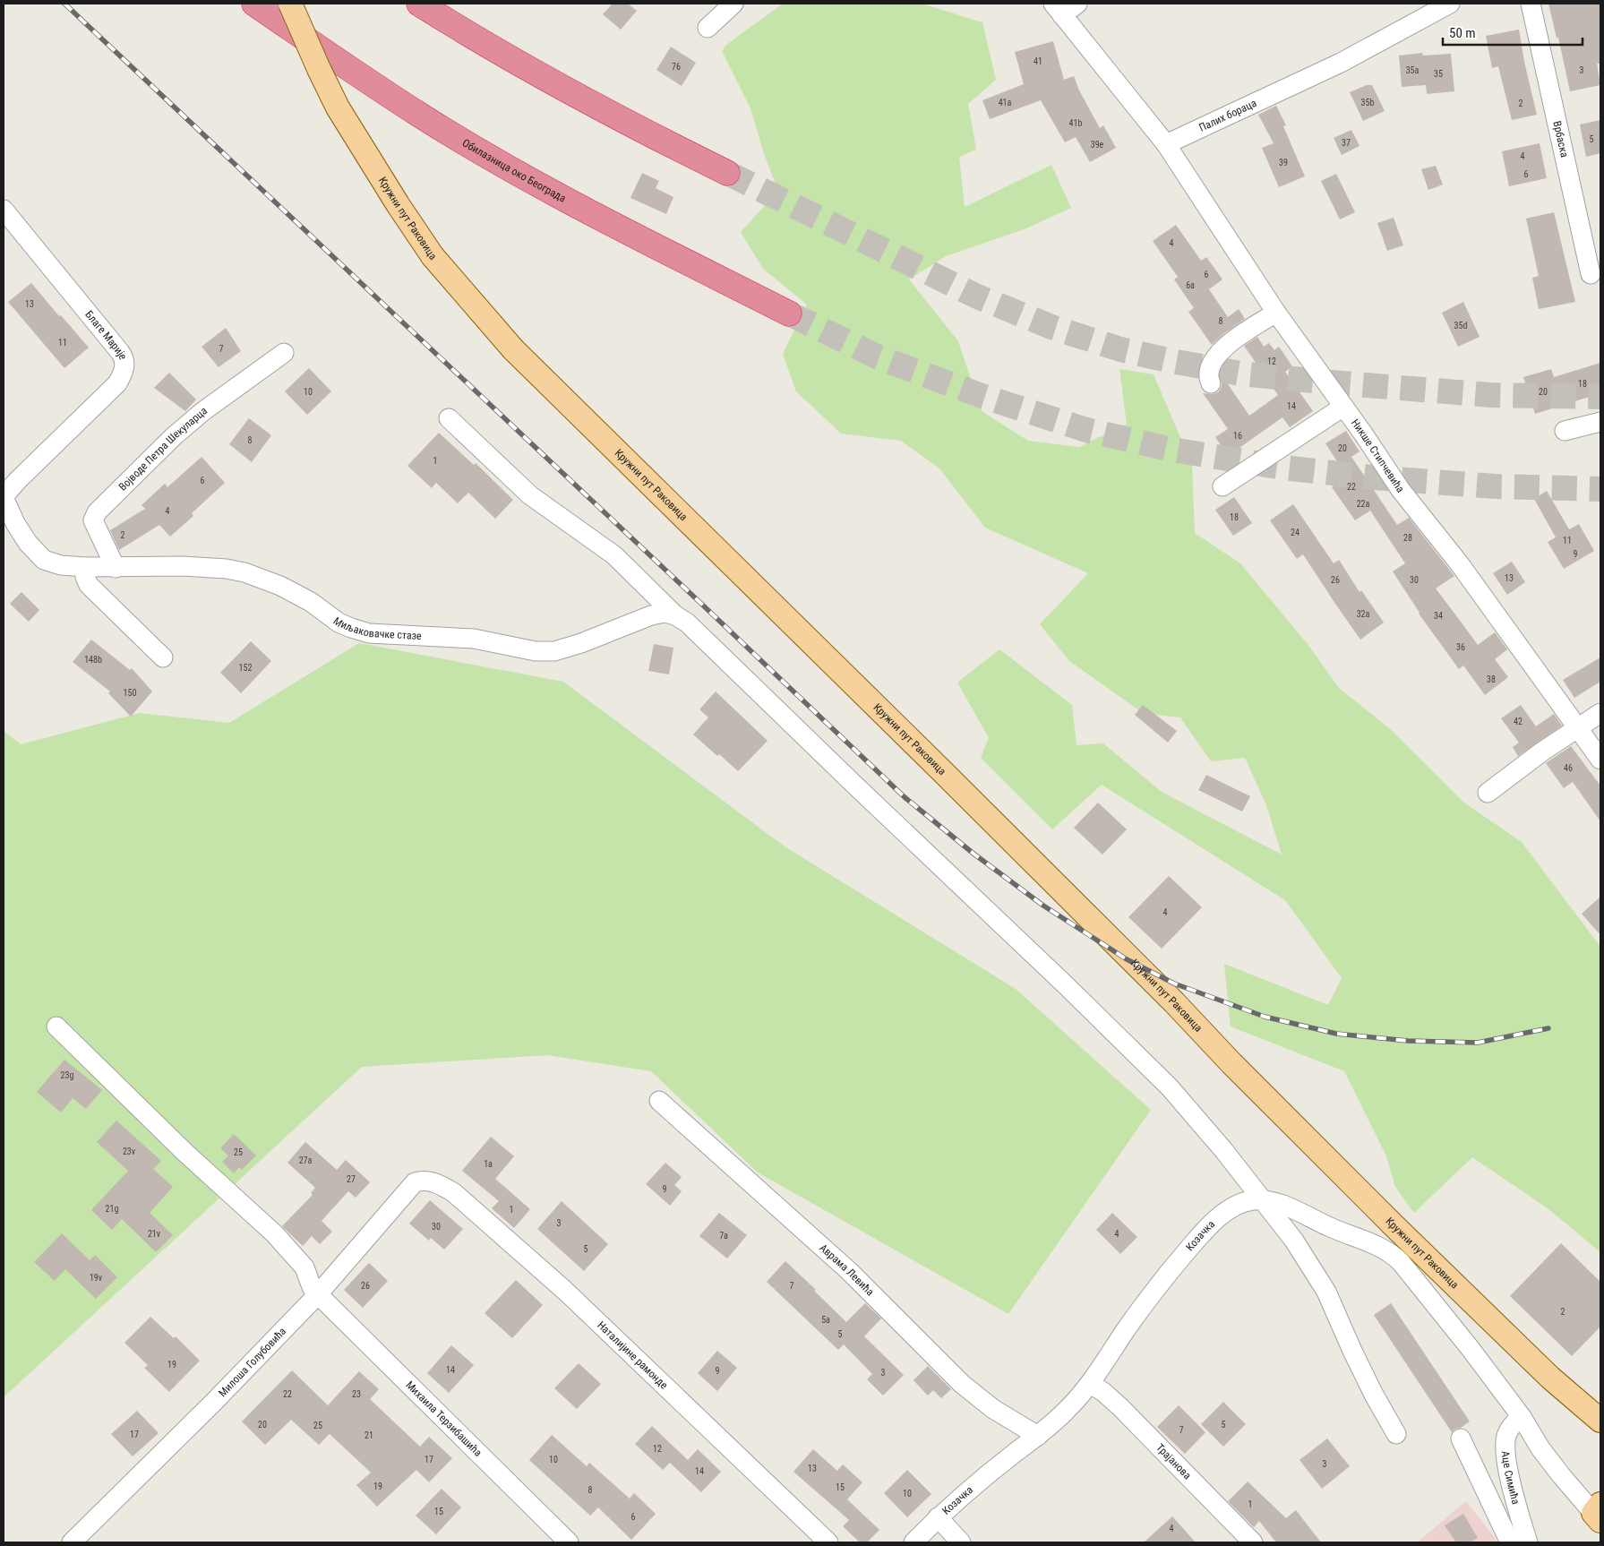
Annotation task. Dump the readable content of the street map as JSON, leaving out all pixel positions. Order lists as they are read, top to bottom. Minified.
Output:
{"streets":{"highway":["Обилазница око Београда"],"main road":["Кружни пут Раковица"],"street":["Палих бораца","Врбаска","Благе Марије","Војводе Петра Шекуларца","Никше Стипчевића","Миљаковачке стазе","Козачка","Аврама Левића","Наталијине рамонде","Милоша Голубовића","Михаила Терзибашића","Трајанова","Аце Симића"]},"crossings":[["Палих бораца","Никше Стипчевића"],["Благе Марије","Миљаковачке стазе"],["Војводе Петра Шекуларца","Миљаковачке стазе"],["Козачка","Аврама Левића"],["Козачка","Трајанова"],["Козачка","Аце Симића"],["Наталијине рамонде","Милоша Голубовића"],["Милоша Голубовића","Михаила Терзибашића"]],"house_numbers":["41","76","35a","3","35","41a","35b","2","41b","5","37","39e","4","39","6","4","6","6a","13","8","35d","11","7","12","18","10","20","14","16","8","20","1","6","22","22a","4","18","24","2","28","11","9","13","26","30","32a","34","36","148b","152","38","150","42","46","4","23g","23v","25","27a","1a","27","9","21g","1","3","30","21v","4","7a","5","19v","26","7","2","5a","5","19","14","9","3","22","23","20","5","25","7","17","21","12","17","10","3","13","14","19","15","8","10","1","15","6","4"],"scale_bar":"50 m"}
